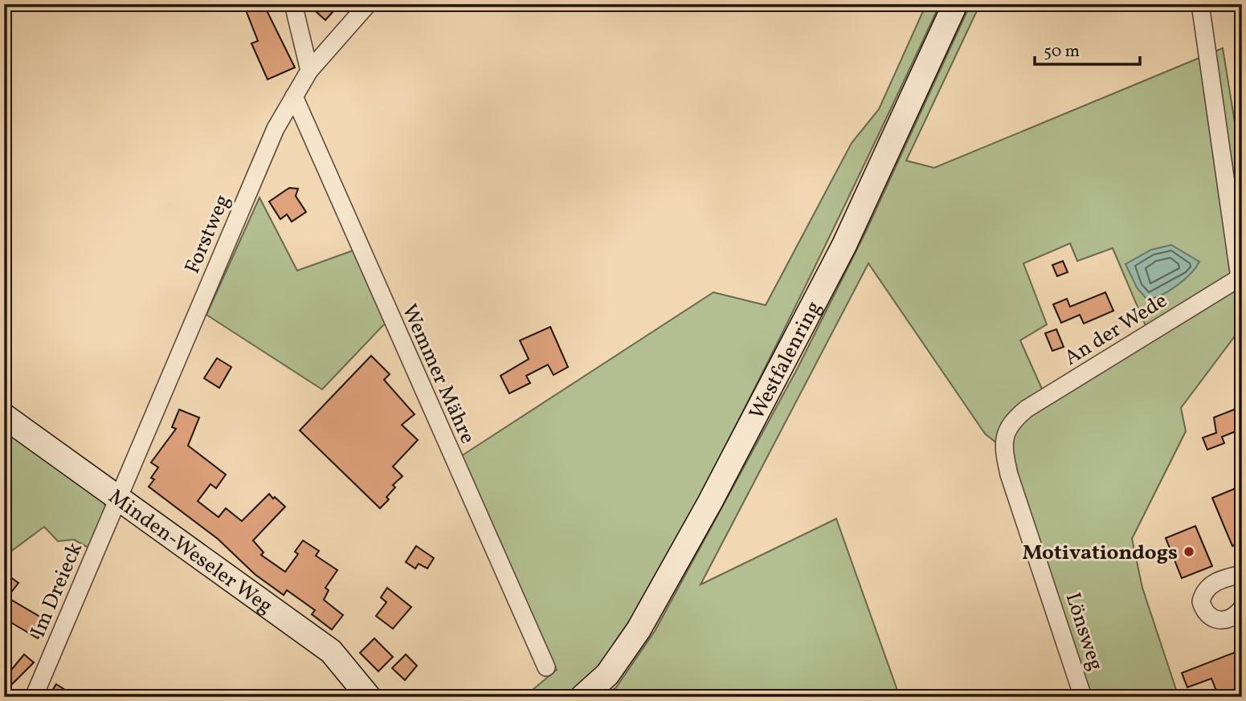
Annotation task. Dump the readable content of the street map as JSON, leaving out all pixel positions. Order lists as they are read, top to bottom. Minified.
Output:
{"streets":{"main road":["Westfalenring","Minden-Weseler Weg"],"street":["Forstweg","An der Wede","Wemmer Mähre","Im Dreieck","Lönsweg"]},"crossings":[["Forstweg","Wemmer Mähre"],["Forstweg","Minden-Weseler Weg"],["Forstweg","Im Dreieck"],["An der Wede","Lönsweg"],["Minden-Weseler Weg","Im Dreieck"]],"places":["Motivationdogs"],"scale_bar":"50 m"}
